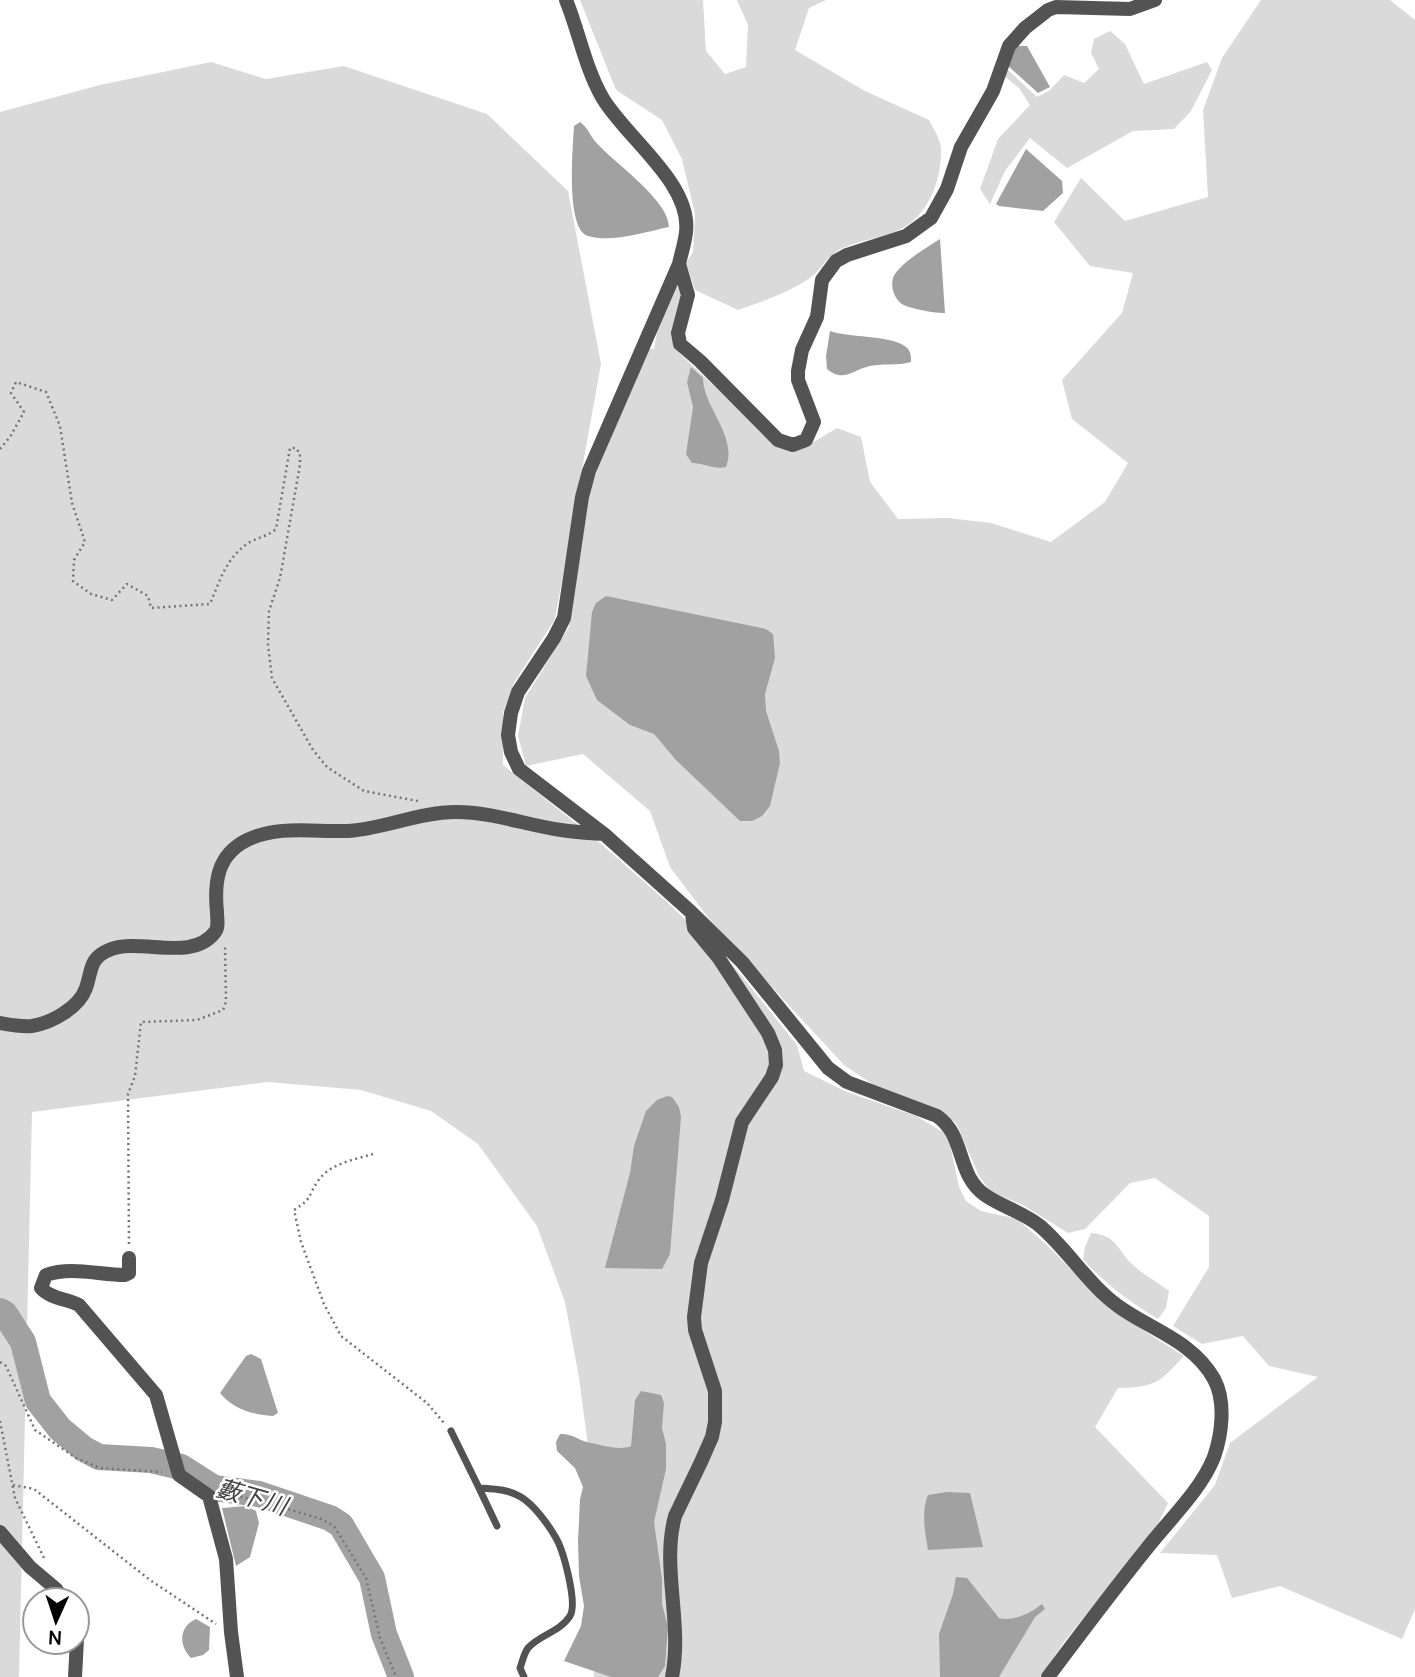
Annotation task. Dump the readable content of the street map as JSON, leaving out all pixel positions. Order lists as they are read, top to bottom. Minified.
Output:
{"water":["藪下川"],"north":"bottom"}
